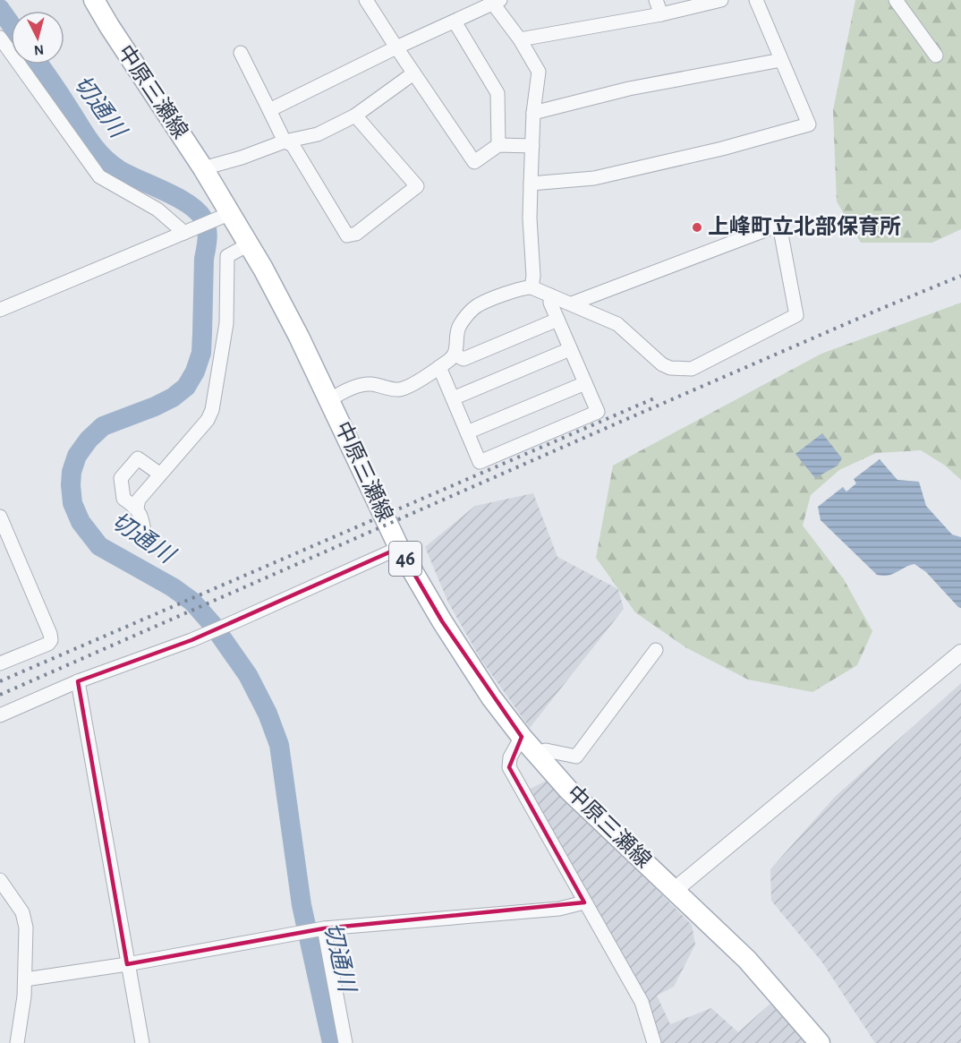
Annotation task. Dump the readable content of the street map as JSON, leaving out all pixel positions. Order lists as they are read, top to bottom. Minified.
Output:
{"streets":{"main road":["中原三瀬線","46"]},"water":["切通川"],"places":["上峰町立北部保育所"],"north":"bottom"}
